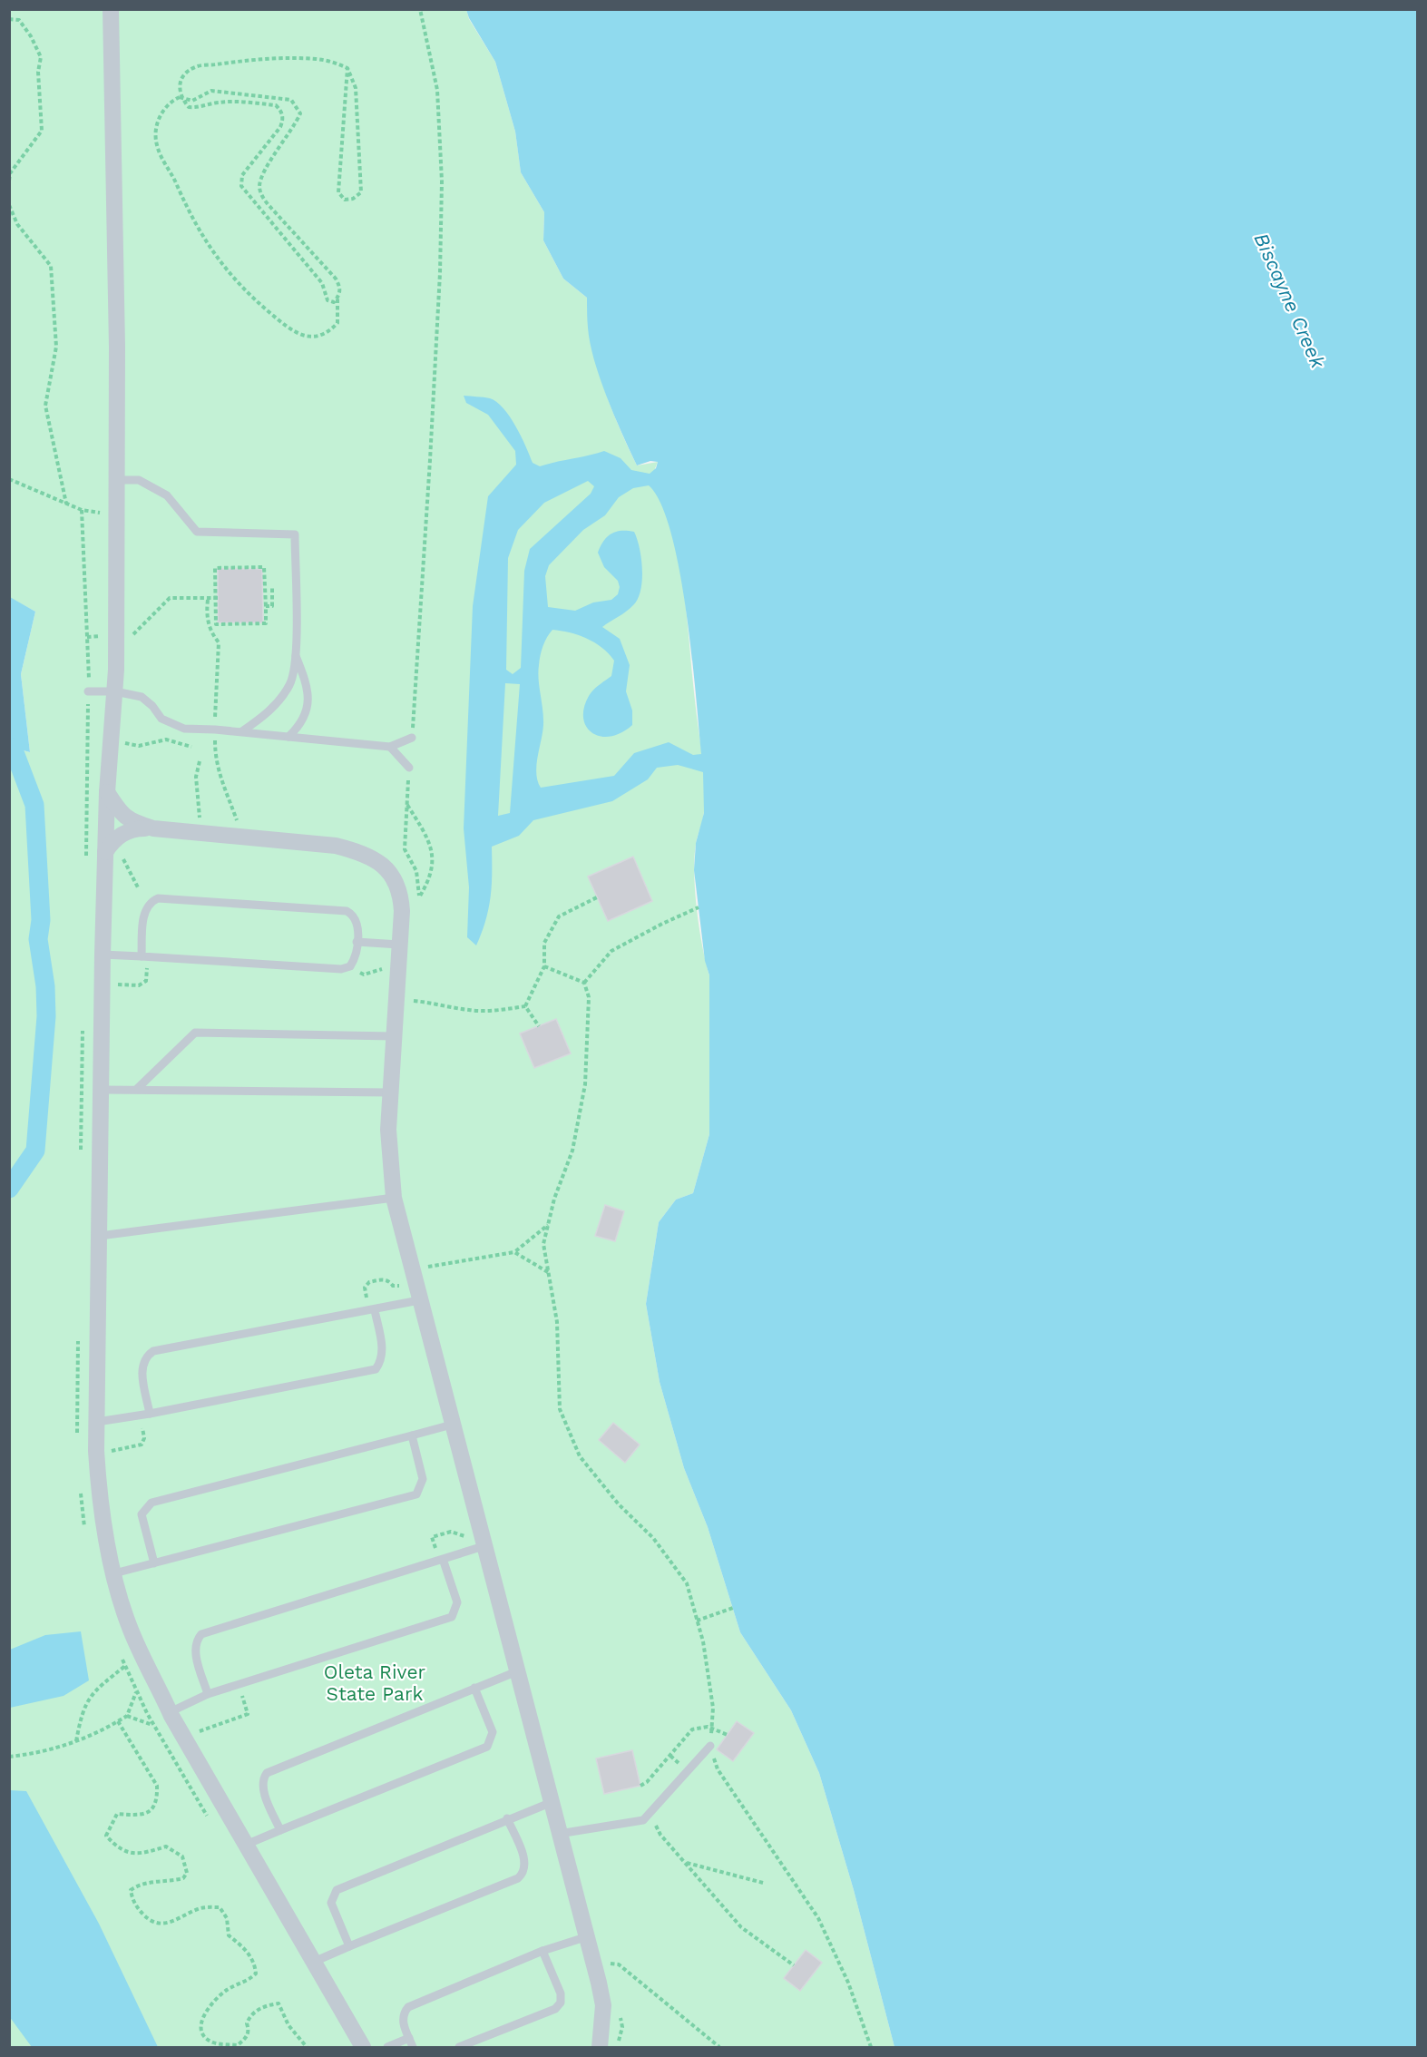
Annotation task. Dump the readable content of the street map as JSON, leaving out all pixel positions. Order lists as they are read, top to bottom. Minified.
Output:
{"water":["Biscayne Creek"],"parks":["Oleta River State Park"]}
